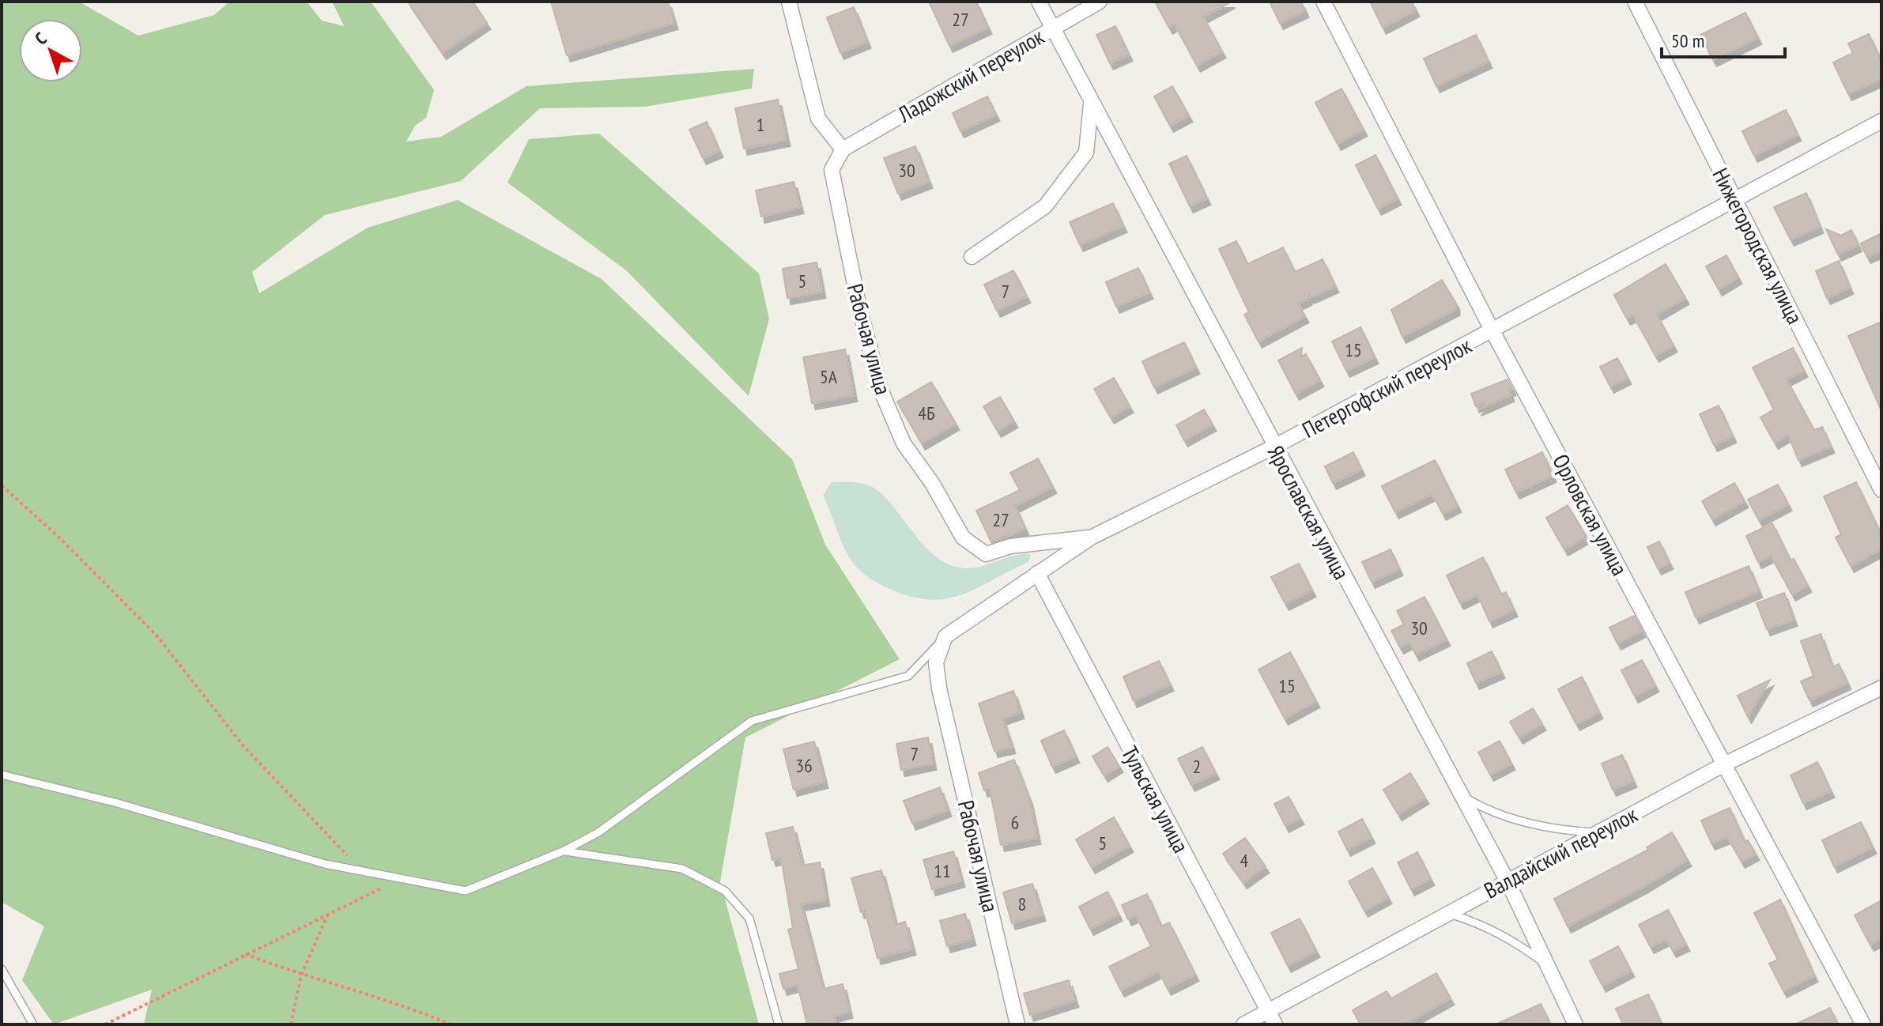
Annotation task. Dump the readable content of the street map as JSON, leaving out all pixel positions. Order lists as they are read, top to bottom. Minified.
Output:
{"streets":{"street":["Ладожский переулок","Нижегородская улица","Рабочая улица","Петергофский переулок","Ярославская улица","Орловская улица","Тульская улица","Валдайский переулок"]},"crossings":[["Ладожский переулок","Рабочая улица"],["Ладожский переулок","Ярославская улица"],["Нижегородская улица","Петергофский переулок"],["Рабочая улица","Петергофский переулок"],["Петергофский переулок","Ярославская улица"],["Петергофский переулок","Орловская улица"],["Петергофский переулок","Тульская улица"],["Ярославская улица","Валдайский переулок"],["Орловская улица","Валдайский переулок"],["Тульская улица","Валдайский переулок"]],"house_numbers":["27","1","30","5","7","15","5А","4Б","27","30","15","7","36","2","6","5","4","11","8"],"scale_bar":"50 m","north":"top left"}
